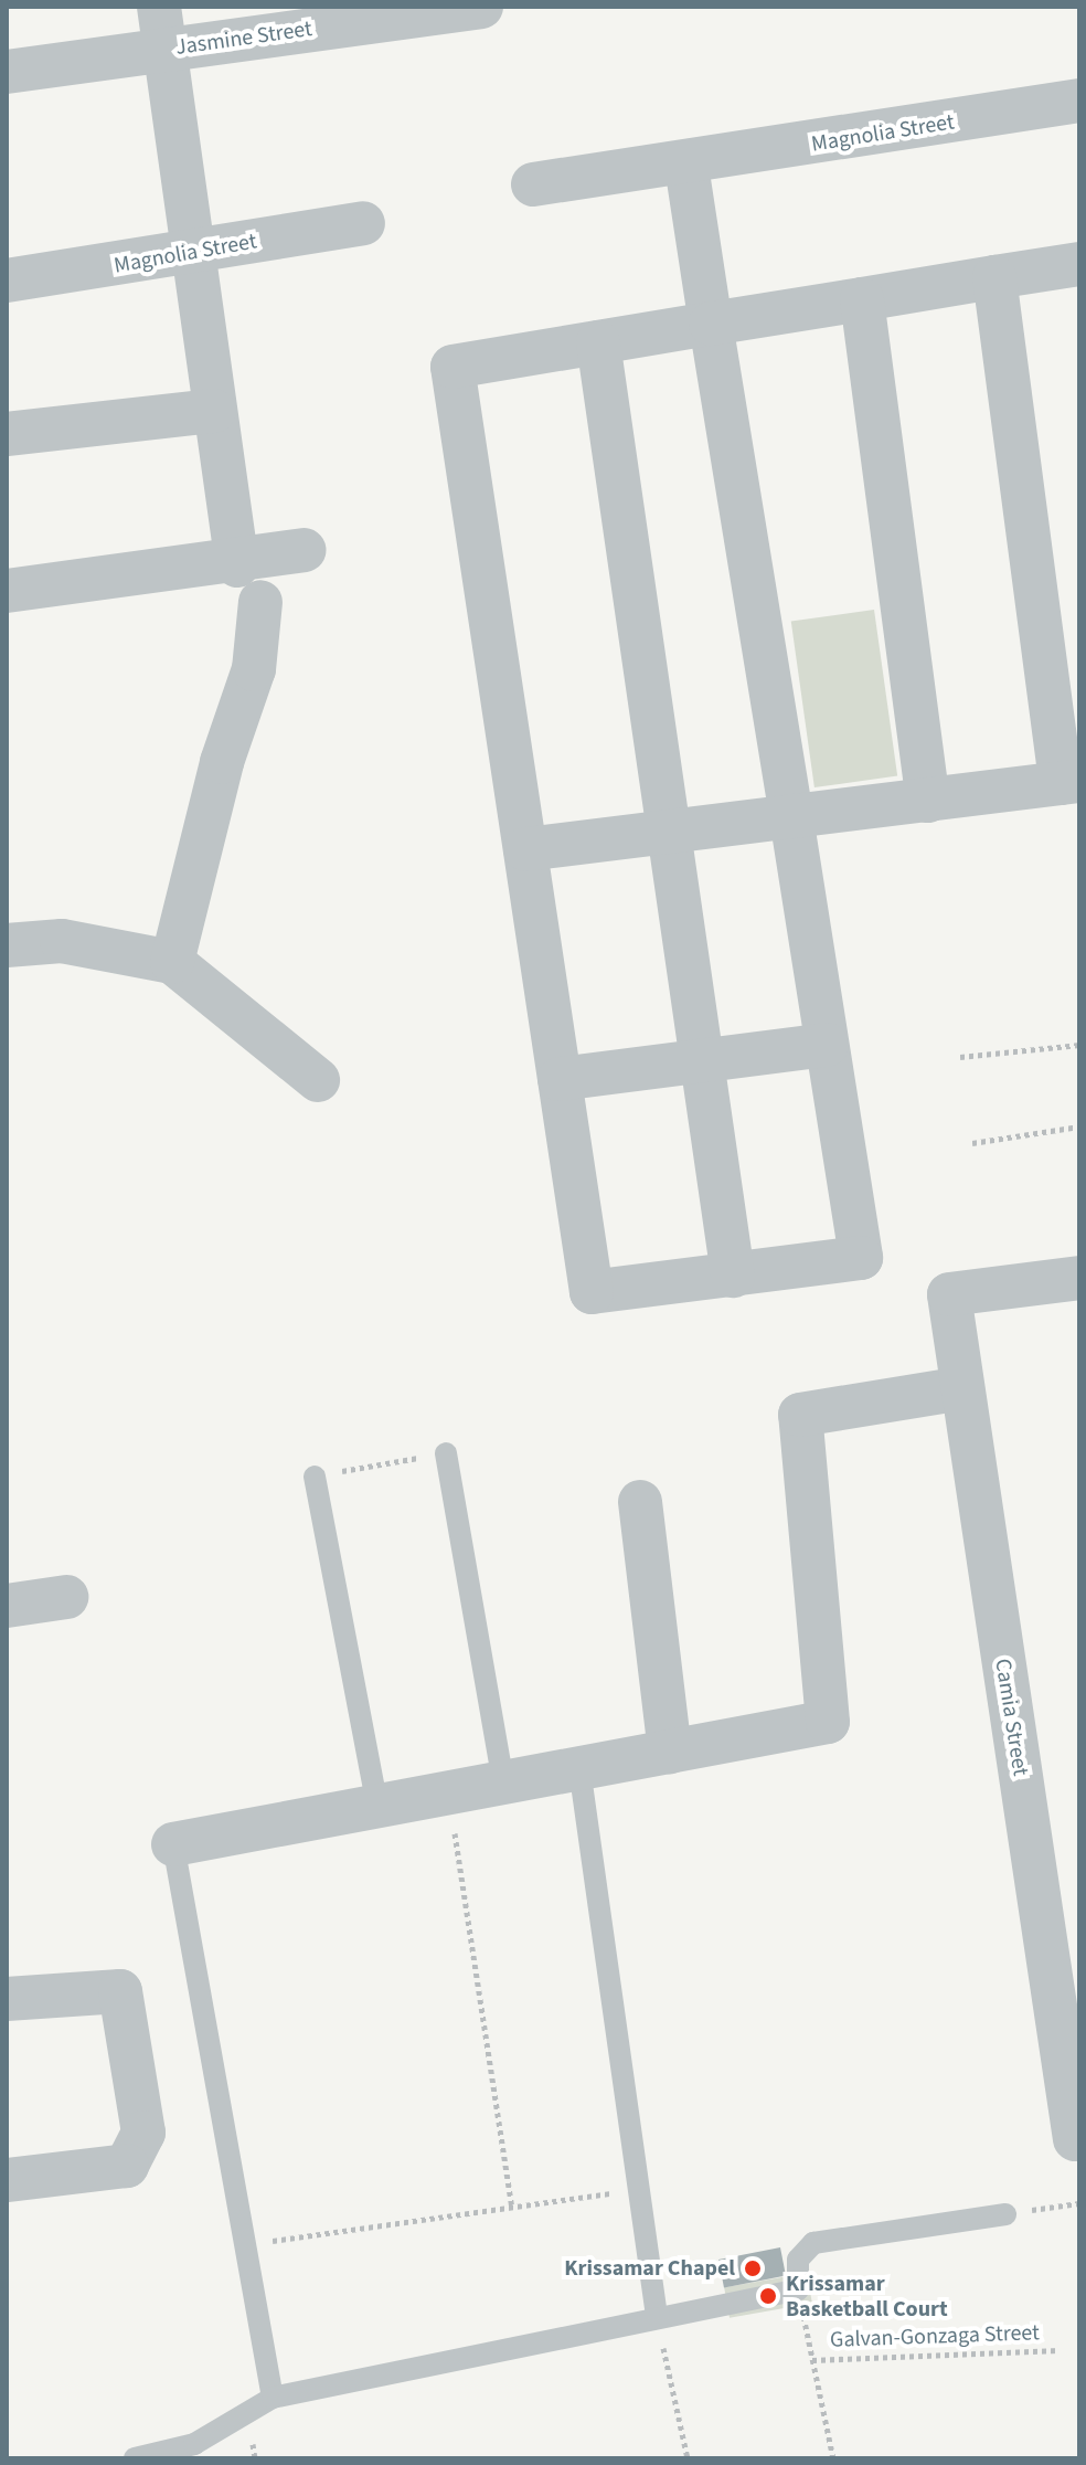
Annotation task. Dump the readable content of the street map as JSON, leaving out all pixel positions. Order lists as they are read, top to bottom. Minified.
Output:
{"streets":{"street":["Jasmine Street","Magnolia Street","Camia Street"],"path":["Galvan-Gonzaga Street"]},"places":["Krissamar Chapel","Krissamar Basketball Court"]}
